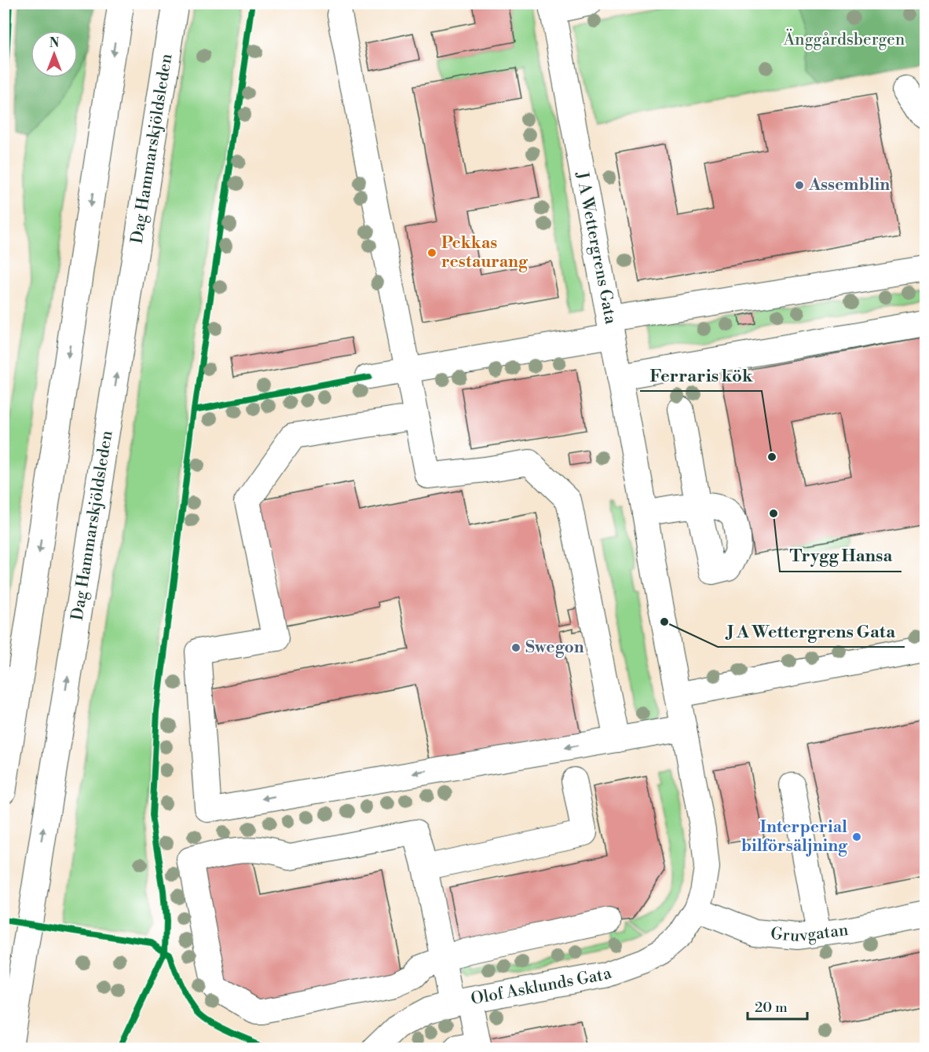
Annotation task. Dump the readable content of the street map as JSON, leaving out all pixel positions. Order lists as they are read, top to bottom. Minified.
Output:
{"streets":{"main road":["Dag Hammarskjöldsleden"],"street":["J A Wettergrens Gata","Gruvgatan","Olof Asklunds Gata"]},"crossings":[["J A Wettergrens Gata","Gruvgatan"],["J A Wettergrens Gata","Olof Asklunds Gata"],["Gruvgatan","Olof Asklunds Gata"]],"parks":["Änggårdsbergen"],"places":["Assemblin","Pekkas restaurang","Ferraris kök","Trygg Hansa","J A Wettergrens Gata","Swegon","Interperial bilförsäljning"],"scale_bar":"20 m","north":"top"}
